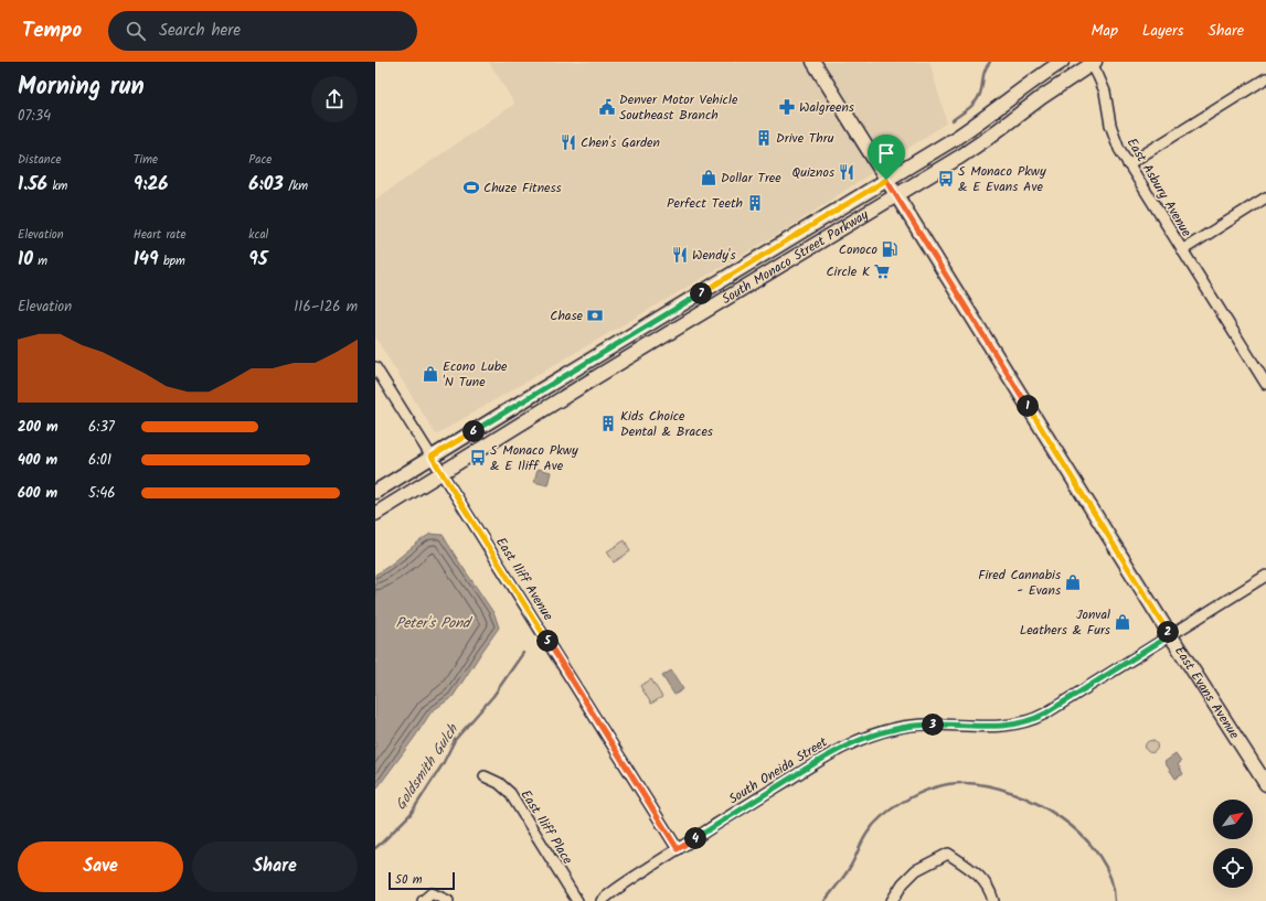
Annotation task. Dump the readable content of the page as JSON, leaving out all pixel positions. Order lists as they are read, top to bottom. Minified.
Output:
{"streets":{"main road":["South Monaco Street Parkway","East Evans Avenue"],"street":["East Asbury Avenue","East Iliff Avenue","South Oneida Street","East Iliff Place"]},"crossings":[["East Asbury Avenue","South Monaco Street Parkway"],["South Monaco Street Parkway","East Iliff Avenue"],["South Monaco Street Parkway","East Evans Avenue"],["East Iliff Avenue","South Oneida Street"],["East Evans Avenue","South Oneida Street"]],"water":["Peter's Pond","Goldsmith Gulch"],"places":{"public building":["Denver Motor Vehicle Southeast Branch"],"pharmacy":["Walgreens"],"building":["Drive Thru","Perfect Teeth","Kids Choice Dental & Braces"],"restaurant":["Chen's Garden","Quiznos","Wendy's"],"shop":["Dollar Tree","Econo Lube 'N Tune","Fired Cannabis - Evans","Jonval Leathers & Furs"],"bus stop":["S Monaco Pkwy & E Evans Ave","S Monaco Pkwy & E Iliff Ave"],"sports":["Chuze Fitness"],"fuel station":["Conoco"],"supermarket":["Circle K"],"bank":["Chase"]},"scale_bar":"50 m","north":"top right","page":{"header":"Tempo","search":"Search here","nav":["Map","Layers","Share"],"heading":["Morning run","07:34"],"stats":[["Distance","1.56 km"],["Time","9:26"],["Pace","6:03 /km"],["Elevation","10 m"],["Heart rate","149 bpm"],["kcal","95"]],"pins":["7","1","6","2","5","3","4"],"chart":["Elevation","116–126 m"],"list":[{"name":"200 m","note":"6:37"},{"name":"400 m","note":"6:01"},{"name":"600 m","note":"5:46"}],"buttons":["Save","Share"],"scale":"50 m"}}
